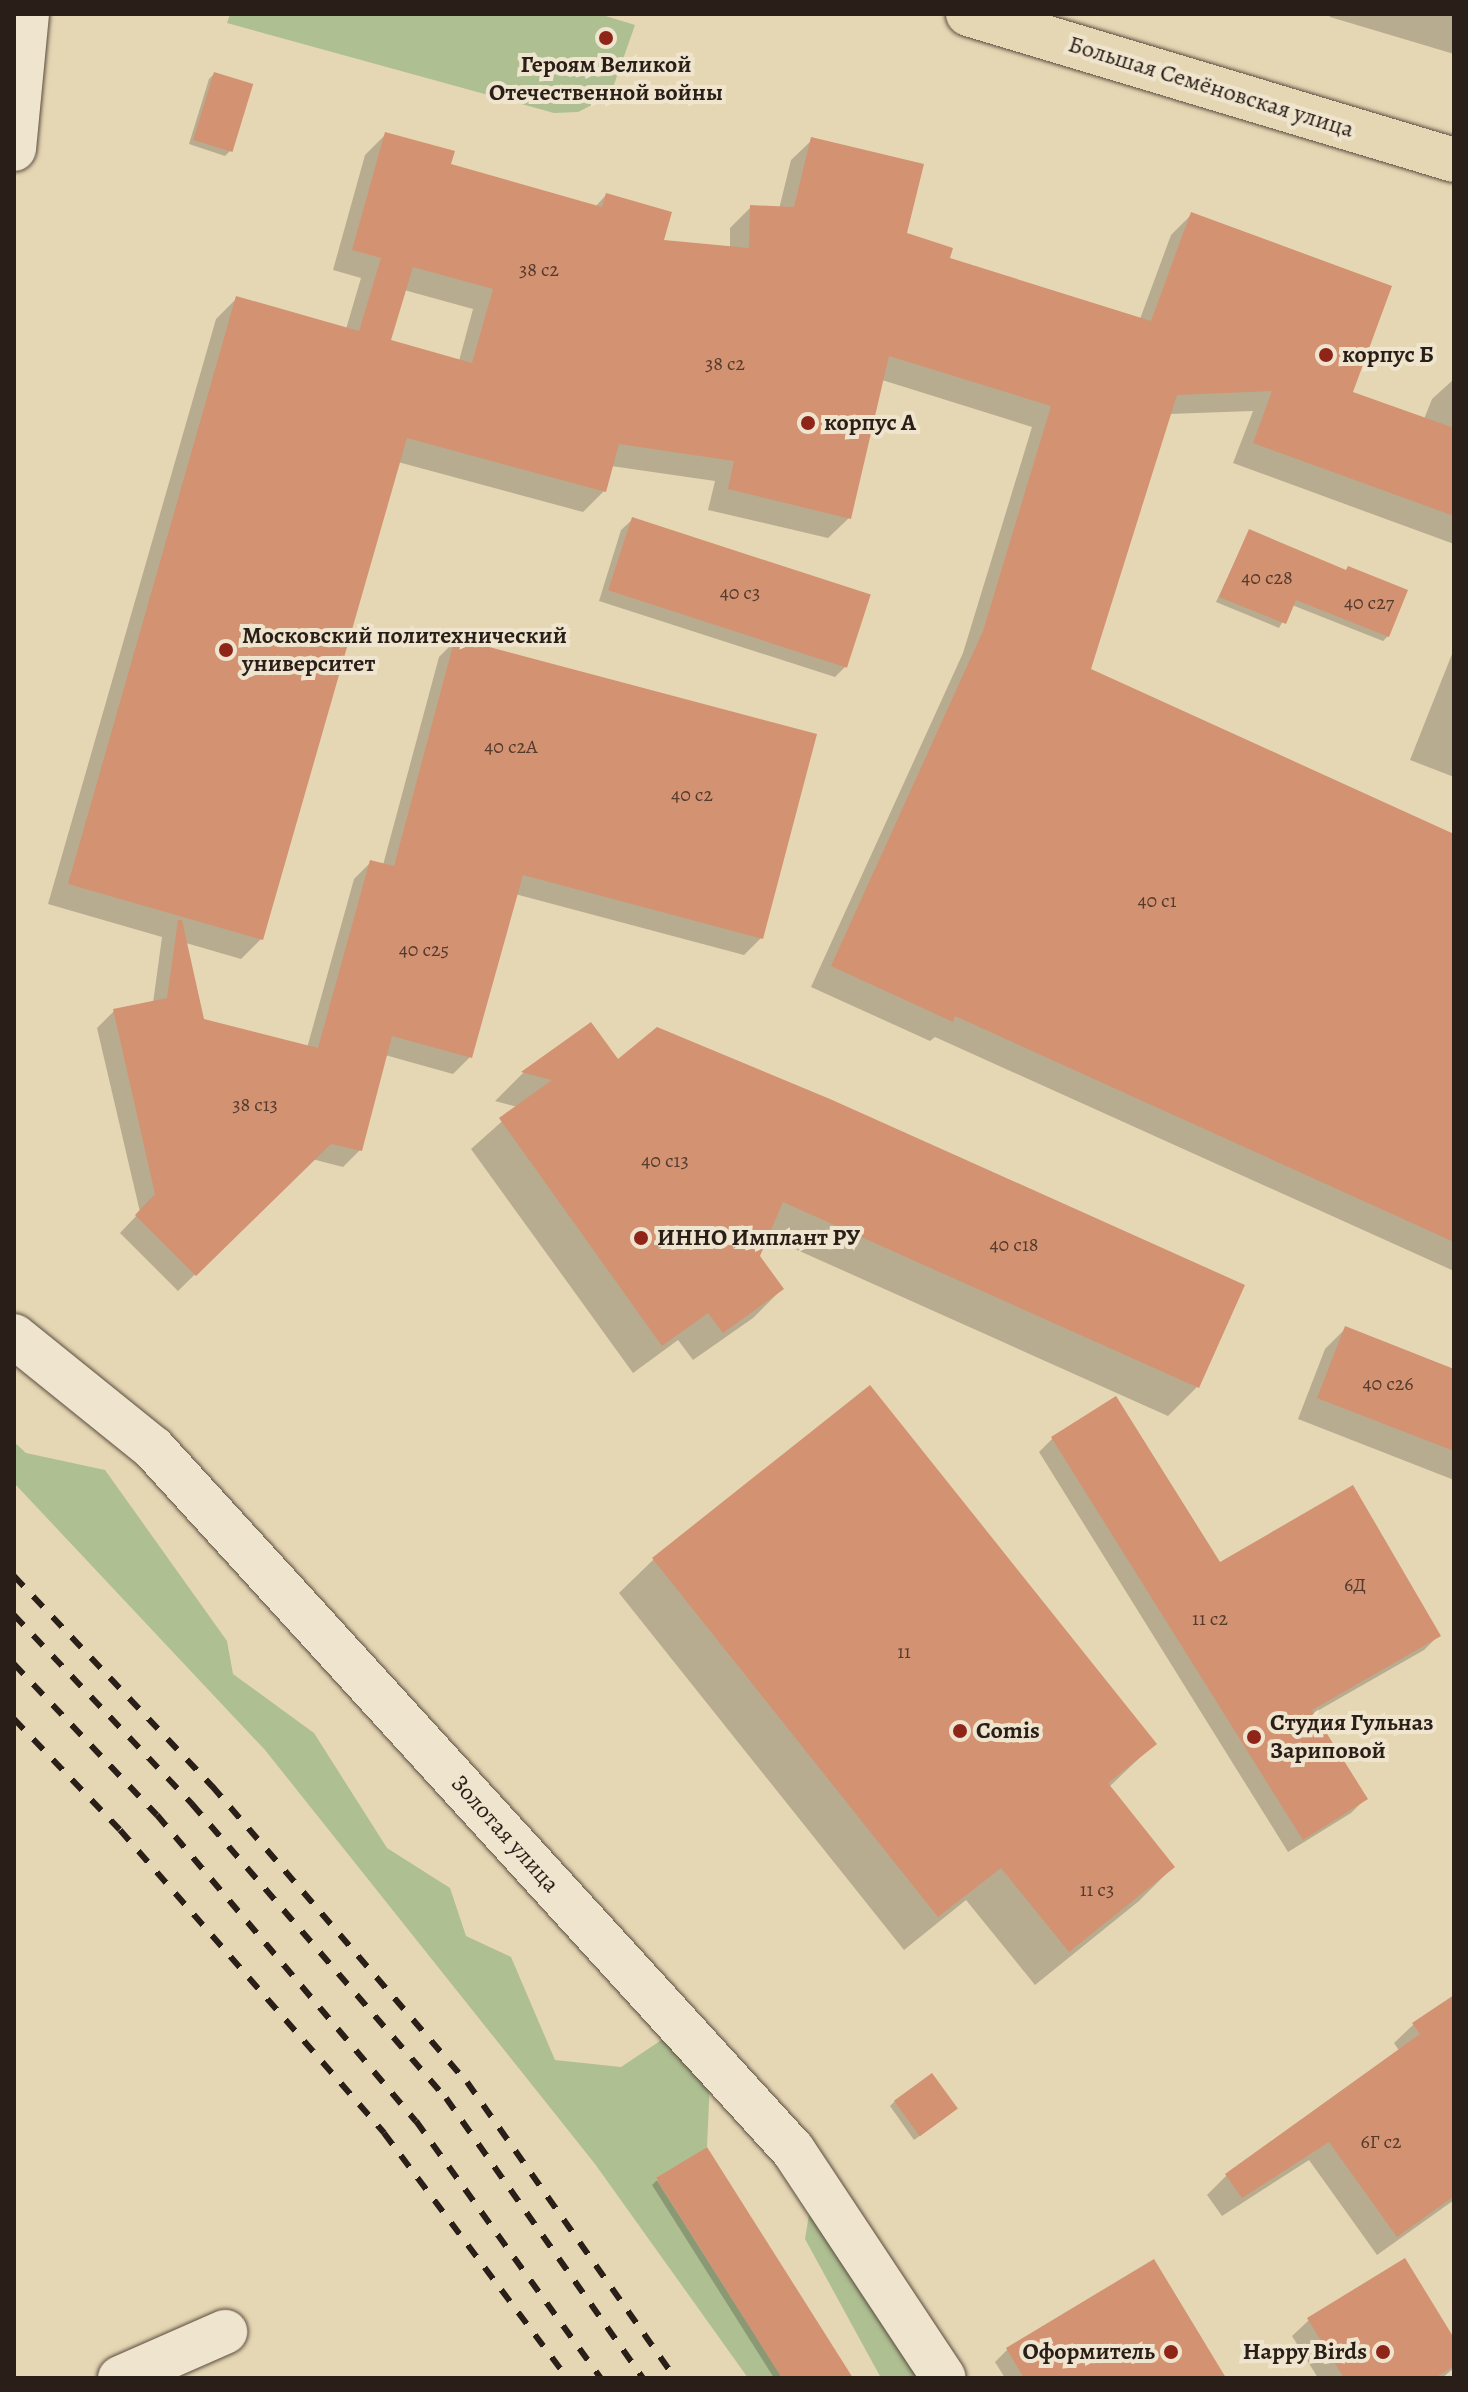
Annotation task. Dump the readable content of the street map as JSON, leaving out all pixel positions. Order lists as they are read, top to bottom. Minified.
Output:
{"streets":{"main road":["Большая Семёновская улица"],"street":["Золотая улица"]},"places":["Героям Великой Отечественной войны","корпус Б","корпус А","Московский политехнический университет","ИННО Имплант РУ","Comis","Студия Гульназ Зариповой","Оформитель","Happy Birds"],"house_numbers":["38 c2","38 c2","40 с28","40 с3","40 с27","40 с2А","40 с2","40 с1","40 с25","38 c13","40 с13","40 с18","40 с26","6Д","11 с2","11","11 с3","6Г с2"]}
